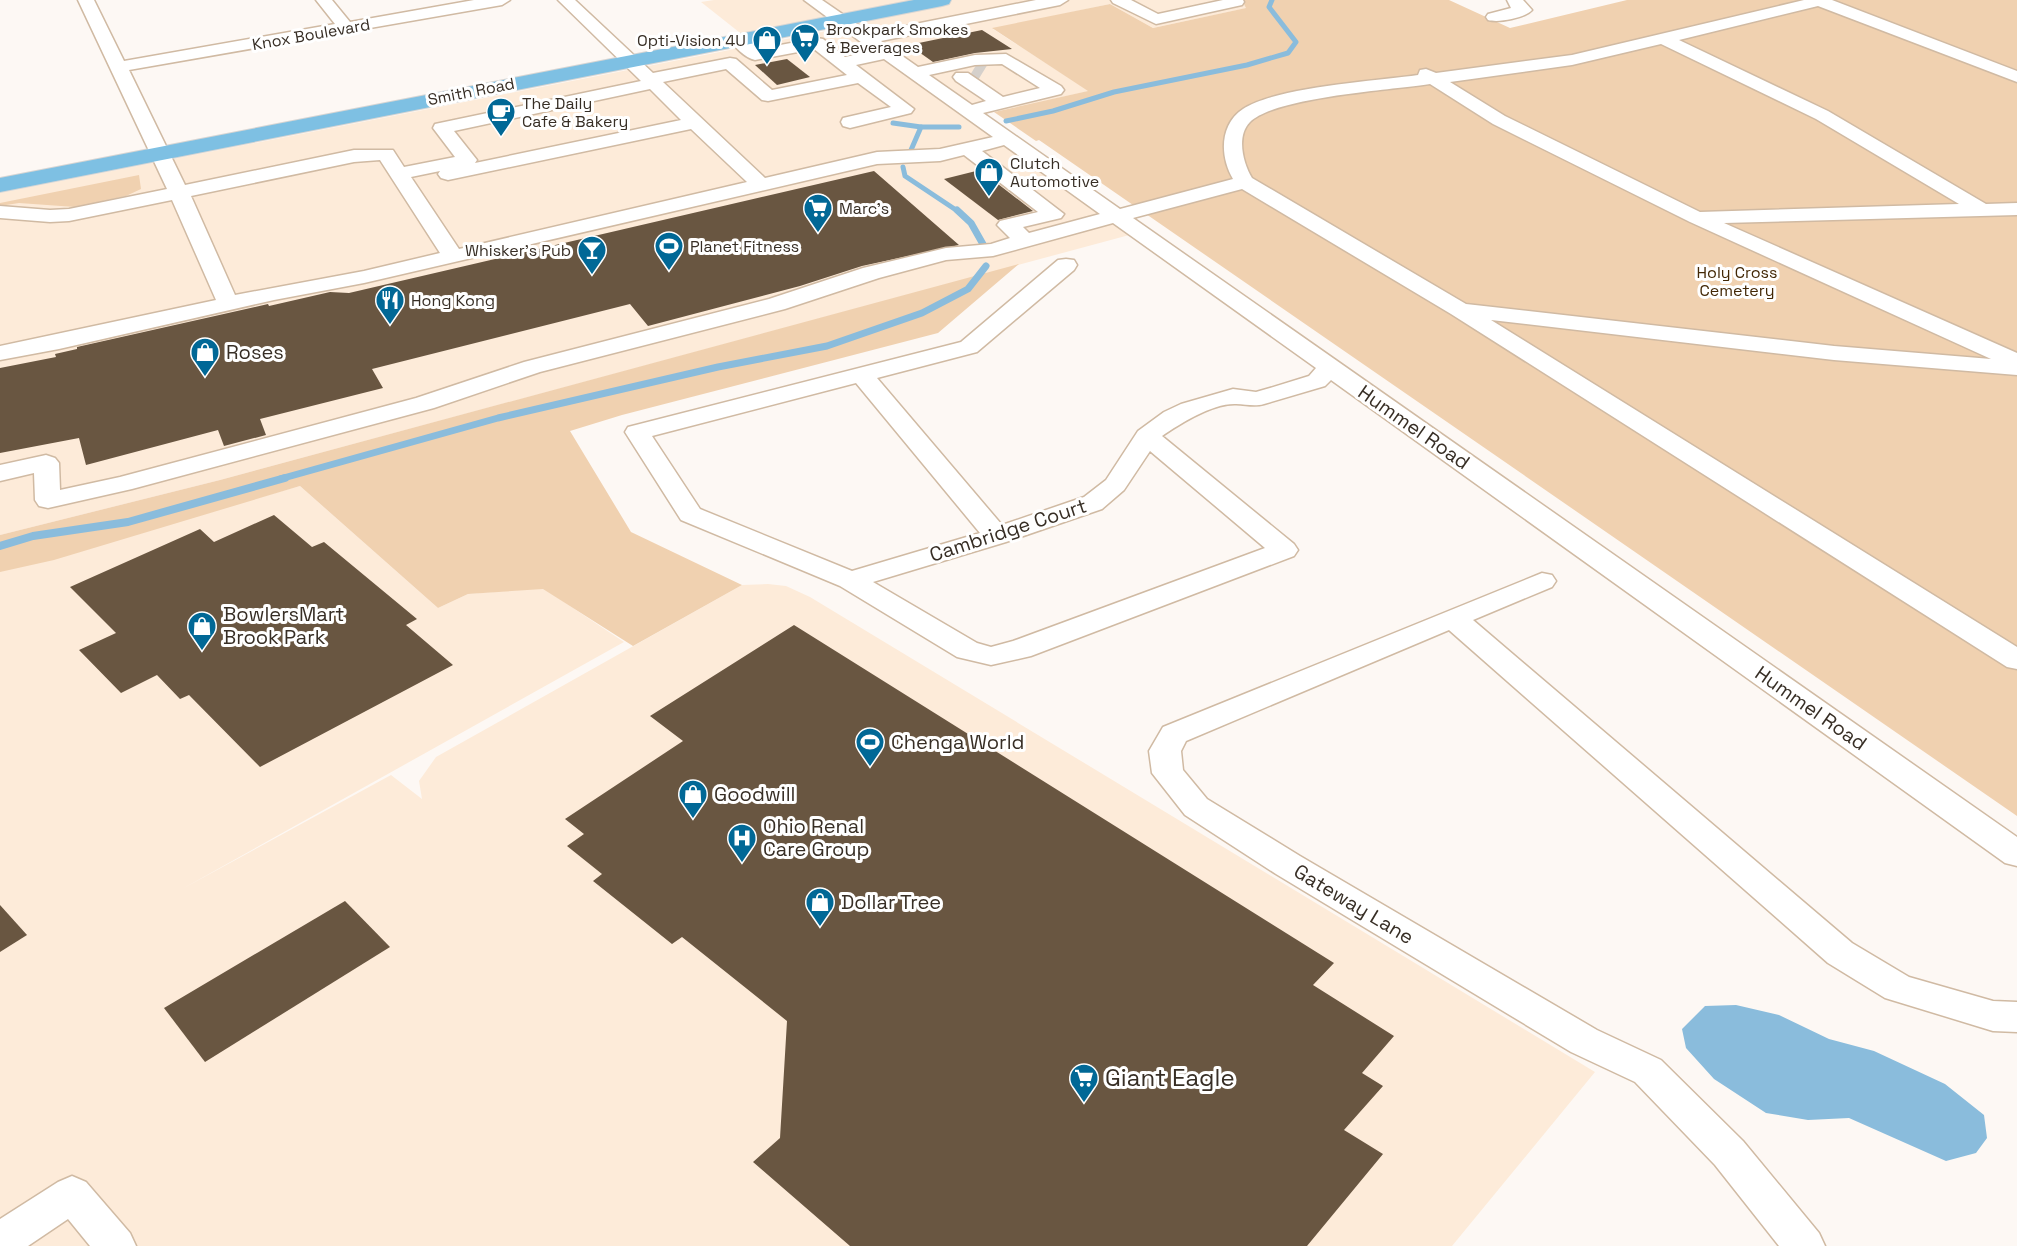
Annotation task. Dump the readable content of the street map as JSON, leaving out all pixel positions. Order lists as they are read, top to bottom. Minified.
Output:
{"streets":{"main road":["Smith Road"],"street":["Knox Boulevard","Hummel Road","Cambridge Court","Gateway Lane"]},"crossings":[["Smith Road","Hummel Road"],["Hummel Road","Cambridge Court"]],"parks":["Holy Cross Cemetery"],"places":{"supermarket":["Brookpark Smokes & Beverages","Marc's","Giant Eagle"],"shop":["Opti-Vision 4U","Clutch Automotive","Roses","BowlersMart Brook Park","Goodwill","Dollar Tree"],"cafe":["The Daily Cafe & Bakery"],"sports":["Planet Fitness","Chenga World"],"bar":["Whisker's Pub"],"restaurant":["Hong Kong"],"hospital":["Ohio Renal Care Group"]}}
